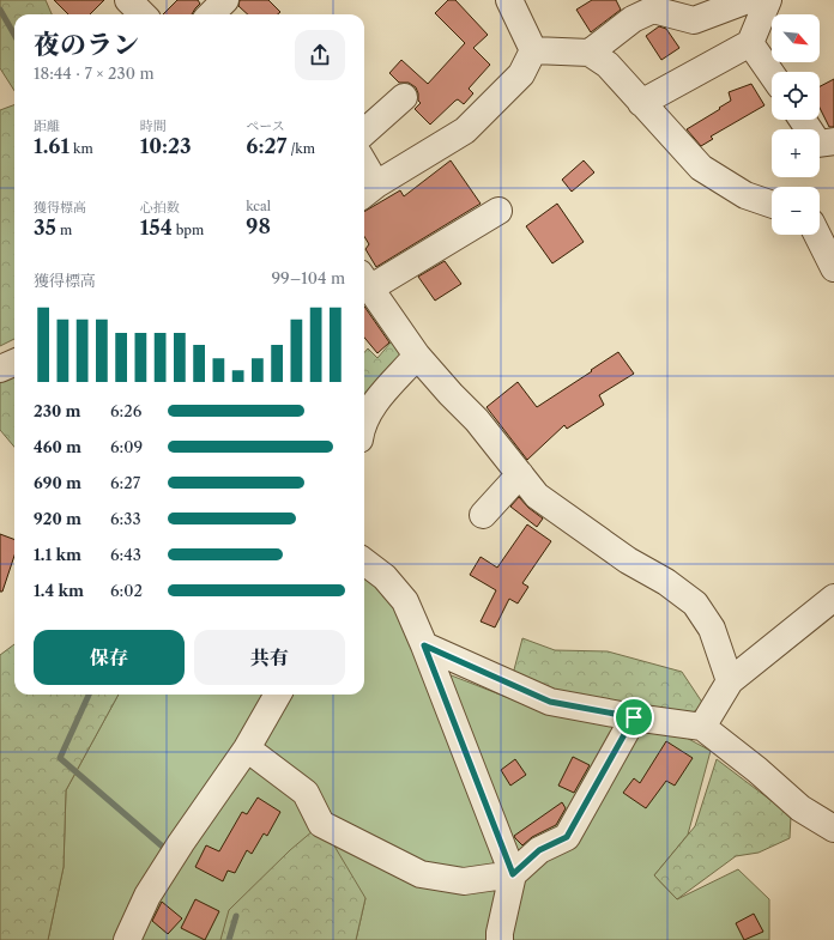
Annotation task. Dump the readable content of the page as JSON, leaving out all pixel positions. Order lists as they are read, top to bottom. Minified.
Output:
{"north":"bottom right","page":{"map_buttons":["+","−"],"heading":["夜のラン","18:44 · 7 × 230 m"],"stats":[["距離","1.61 km"],["時間","10:23"],["ペース","6:27 /km"],["獲得標高","35 m"],["心拍数","154 bpm"],["kcal","98"]],"chart":["獲得標高","99–104 m"],"list":[{"name":"230 m","note":"6:26"},{"name":"460 m","note":"6:09"},{"name":"690 m","note":"6:27"},{"name":"920 m","note":"6:33"},{"name":"1.1 km","note":"6:43"},{"name":"1.4 km","note":"6:02"}],"buttons":["保存","共有"]}}
